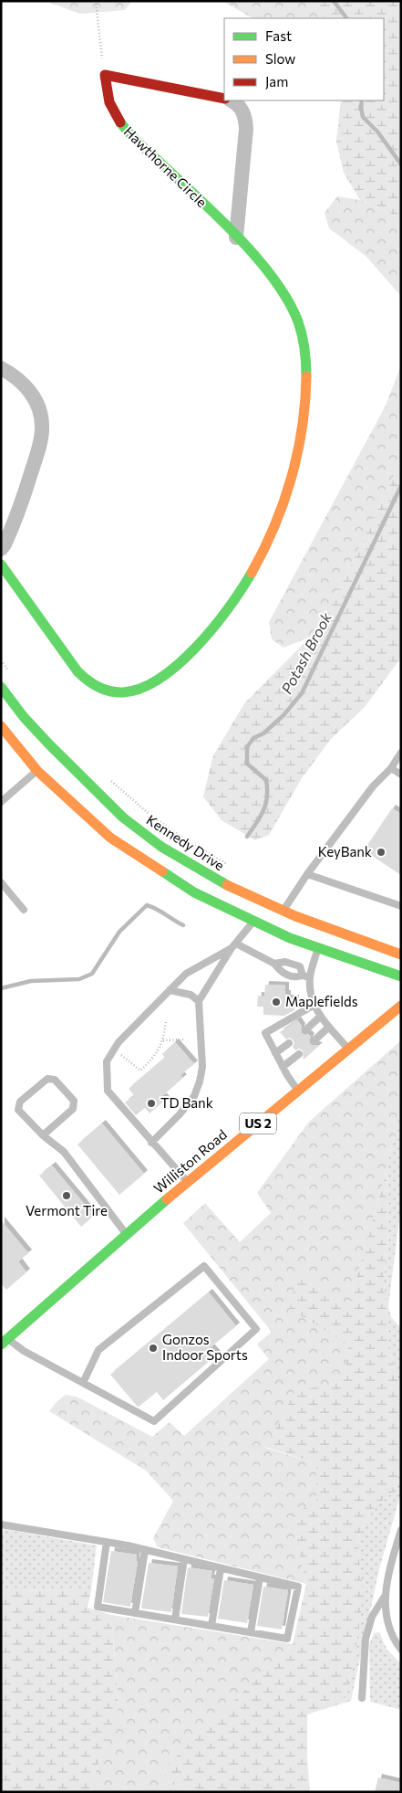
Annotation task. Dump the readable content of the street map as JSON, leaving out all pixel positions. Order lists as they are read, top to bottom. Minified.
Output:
{"streets":{"main road":["Hawthorne Circle","Kennedy Drive","US 2","Williston Road"]},"water":["Potash Brook"],"places":["KeyBank","Maplefields","TD Bank","Vermont Tire","Gonzos Indoor Sports"],"legend":["Fast","Slow","Jam"]}
